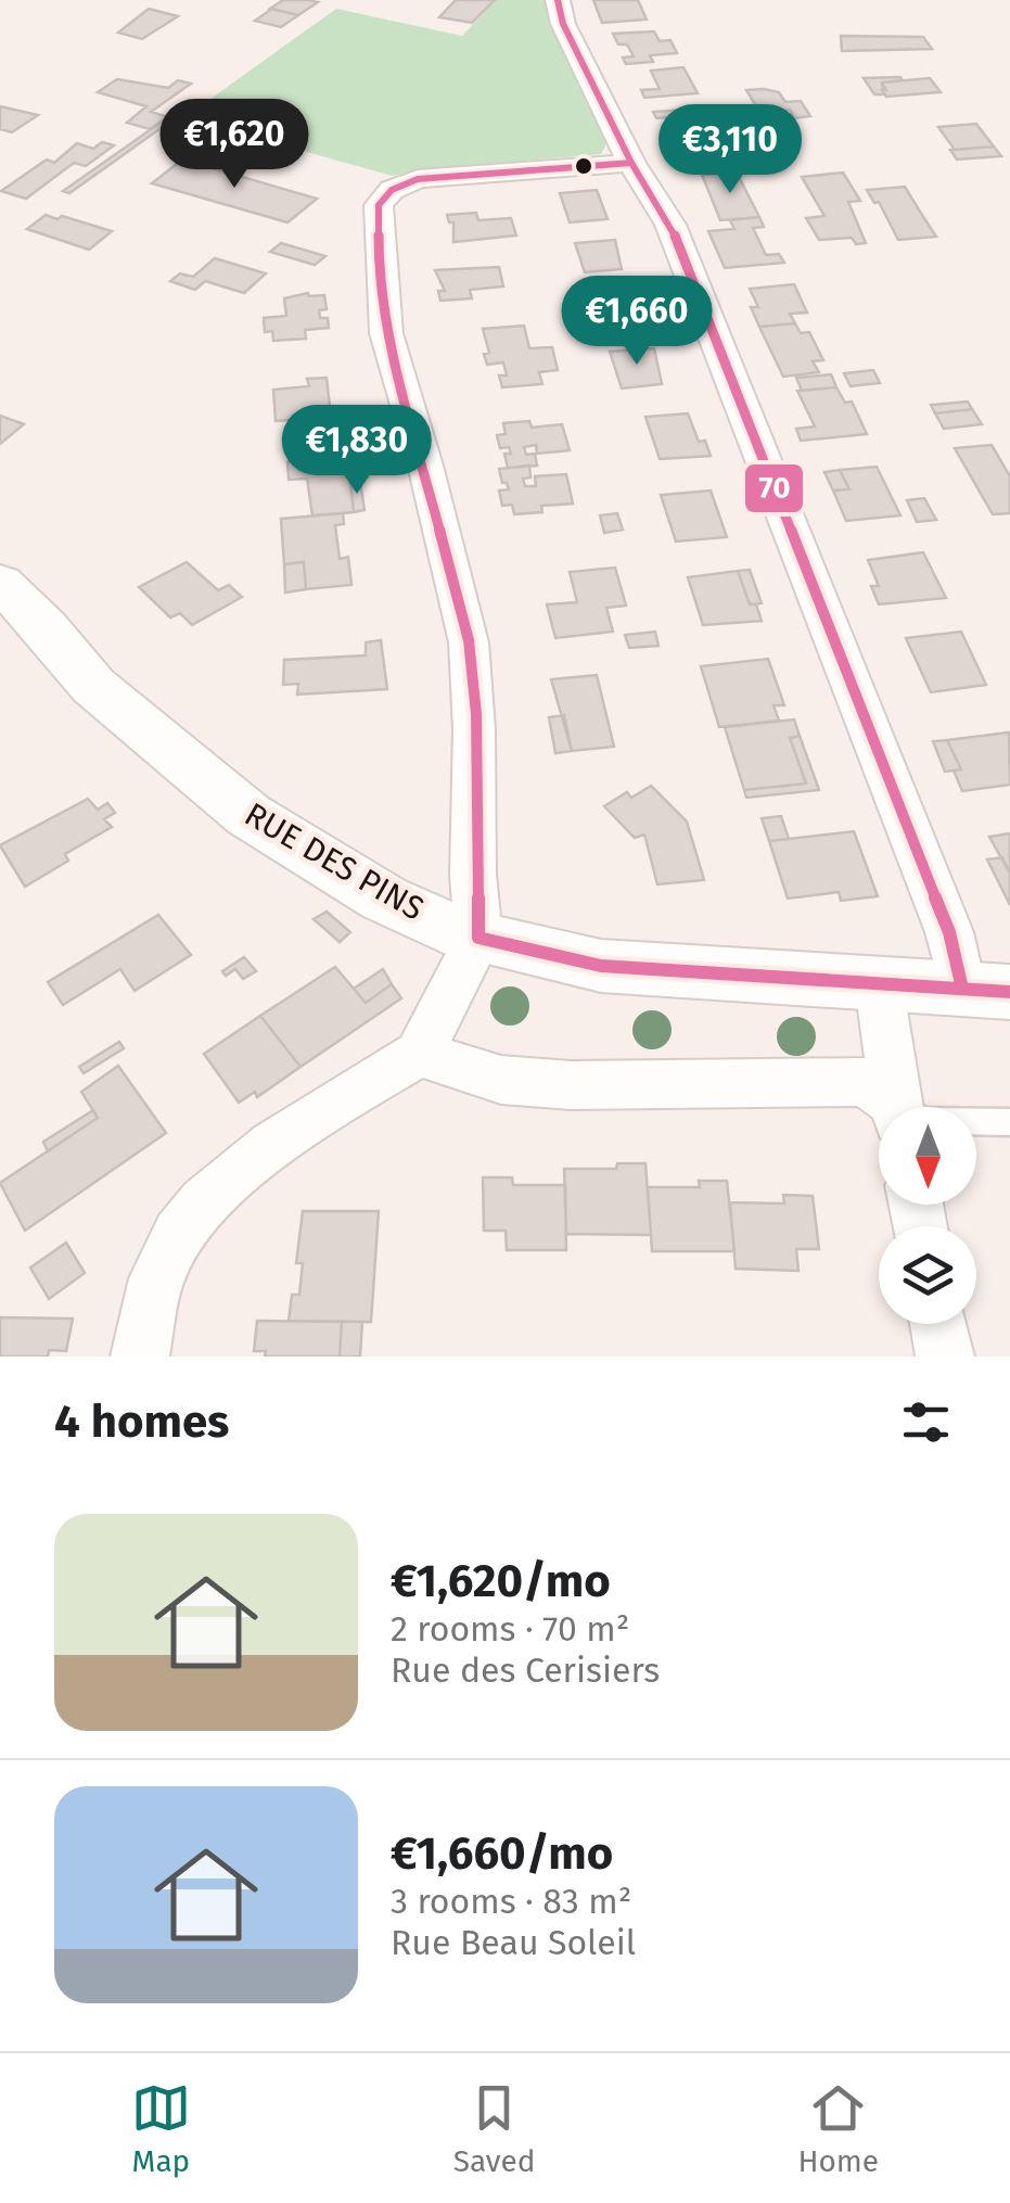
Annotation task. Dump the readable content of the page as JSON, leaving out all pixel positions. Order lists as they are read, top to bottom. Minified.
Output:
{"streets":{"street":["RUE DES PINS"]},"lines":["transit line 70"],"north":"bottom","page":{"price":["€1,620","€3,110","€1,660","€1,830"],"heading":"4 homes","list":[{"name":"€1,620/mo","note":"2 rooms · 70 m² · Rue des Cerisiers"},{"name":"€1,660/mo","note":"3 rooms · 83 m² · Rue Beau Soleil"}],"tabs":["Map","Saved","Home"]}}
